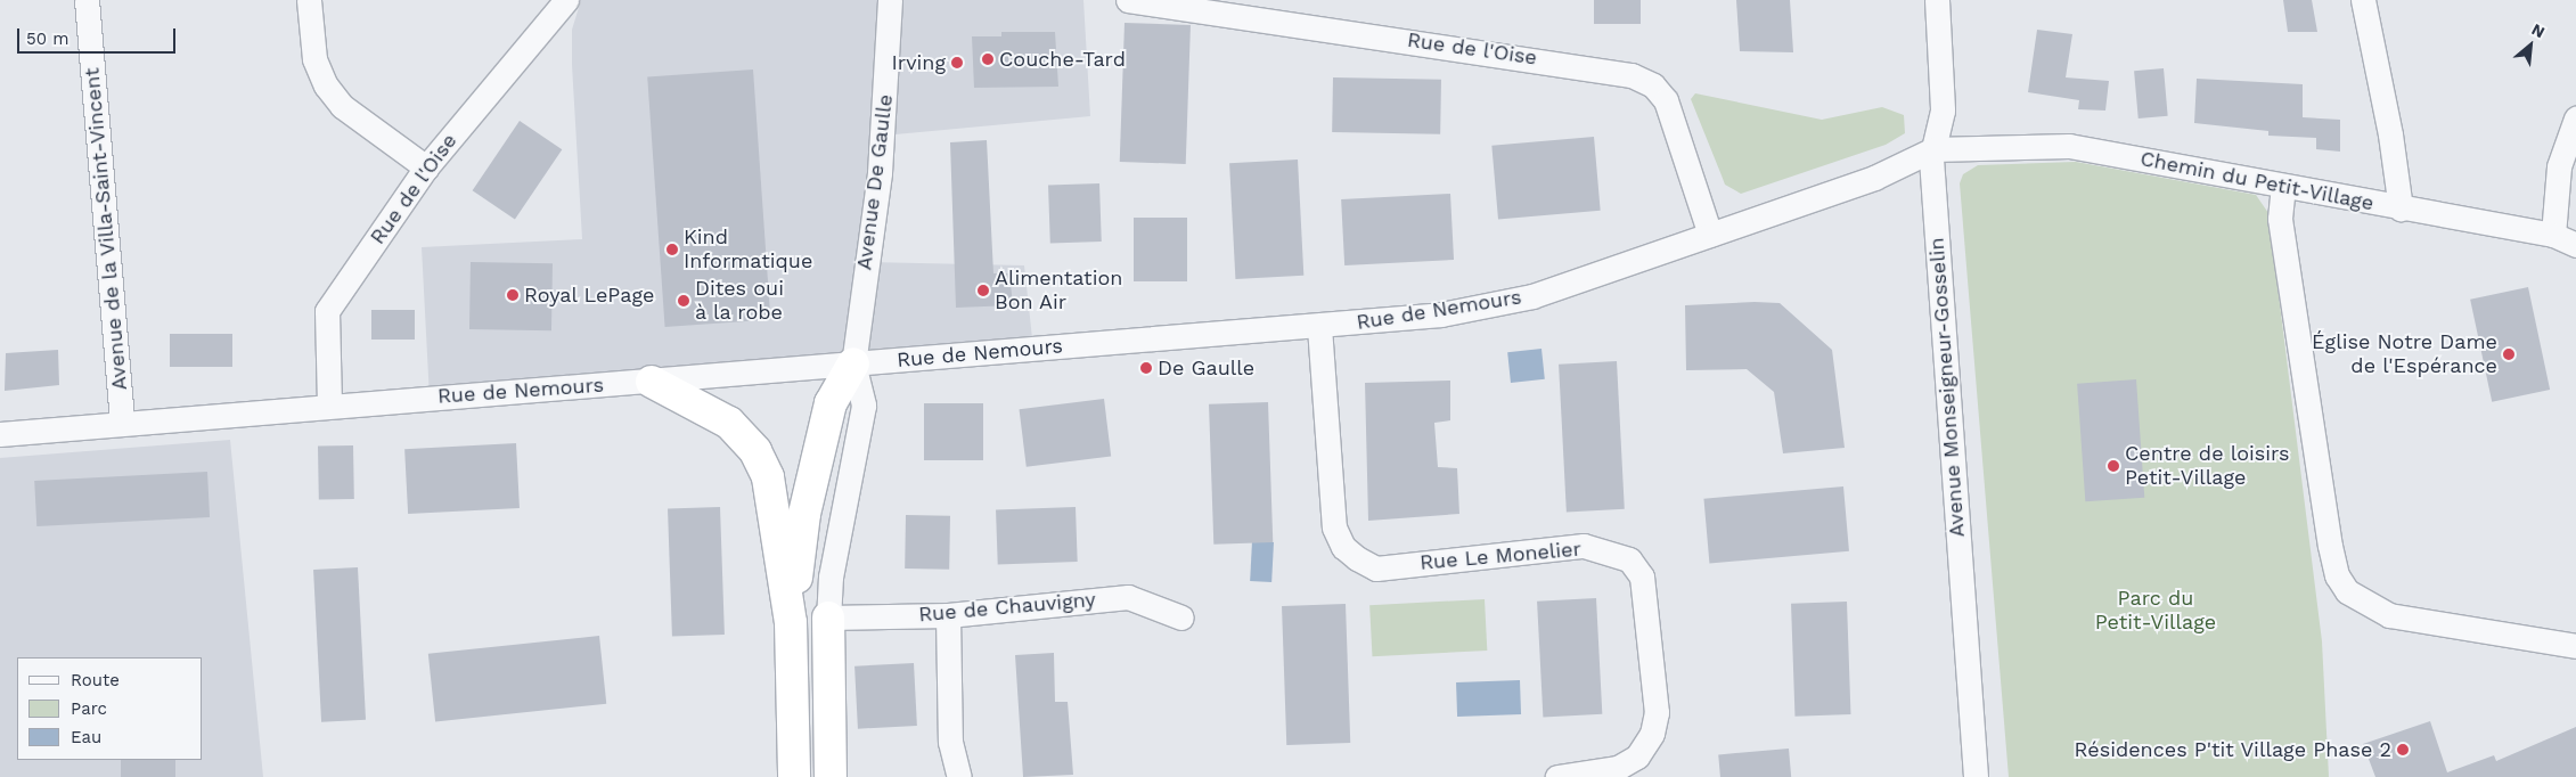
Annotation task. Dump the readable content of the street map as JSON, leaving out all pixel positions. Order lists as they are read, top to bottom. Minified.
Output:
{"streets":{"street":["Rue de l'Oise","Chemin du Petit-Village","Avenue De Gaulle","Avenue de la Villa-Saint-Vincent","Rue de Nemours","Avenue Monseigneur-Gosselin","Rue Le Monelier","Rue de Chauvigny"]},"crossings":[["Rue de l'Oise","Rue de Nemours"],["Chemin du Petit-Village","Rue de Nemours"],["Chemin du Petit-Village","Avenue Monseigneur-Gosselin"],["Avenue De Gaulle","Rue de Nemours"],["Avenue de la Villa-Saint-Vincent","Rue de Nemours"],["Rue de Nemours","Avenue Monseigneur-Gosselin"],["Rue de Nemours","Rue Le Monelier"]],"parks":["Parc du Petit-Village"],"places":["Couche-Tard","Irving","Kind Informatique","Alimentation Bon Air","Royal LePage","Dites oui à la robe","Église Notre Dame de l'Espérance","De Gaulle","Centre de loisirs Petit-Village","Résidences P'tit Village Phase 2"],"legend":["Route","Parc","Eau"],"scale_bar":"50 m","north":"top right"}
